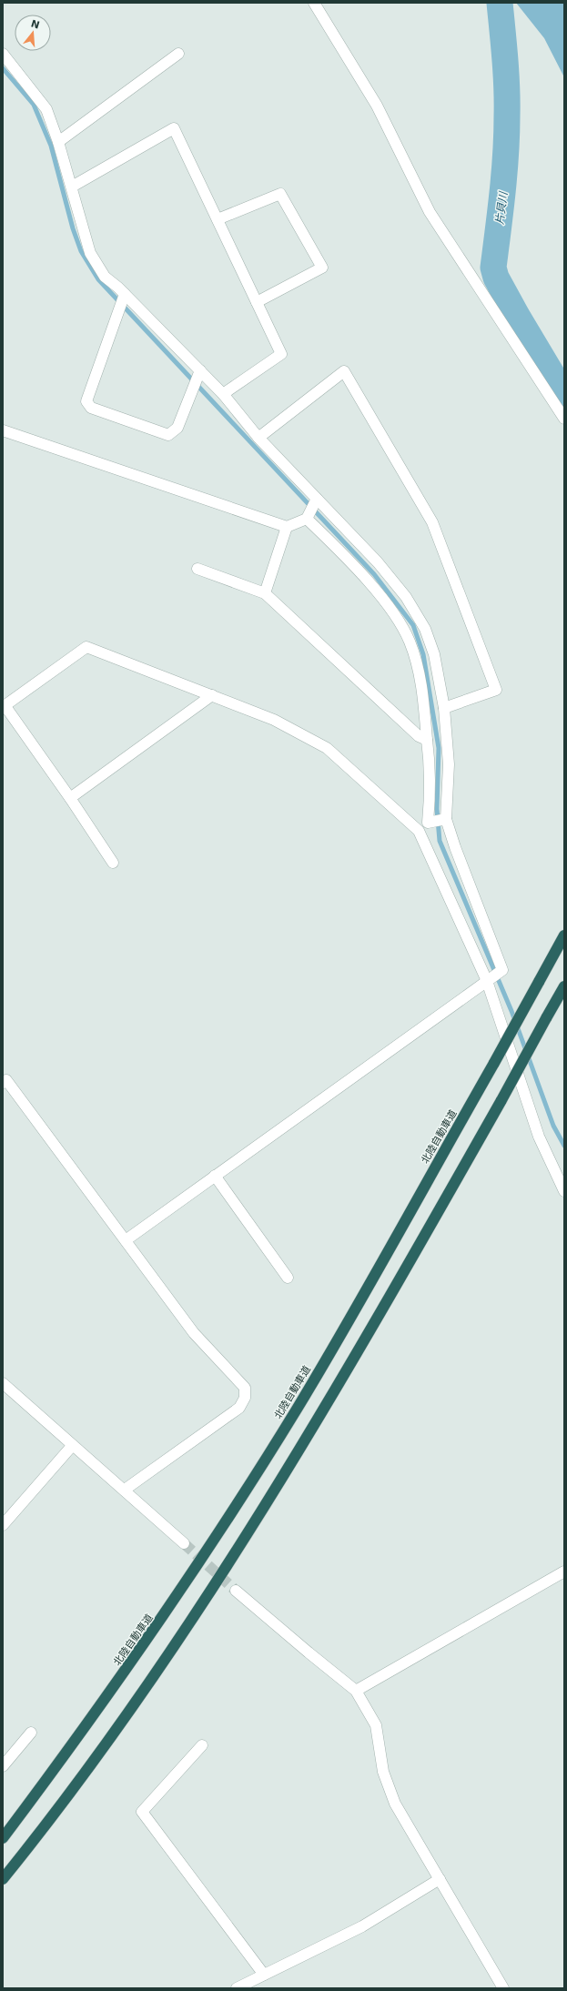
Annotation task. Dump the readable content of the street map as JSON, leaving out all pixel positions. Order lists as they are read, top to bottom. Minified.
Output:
{"streets":{"highway":["北陸自動車道"]},"water":["片貝川"],"north":"top"}
